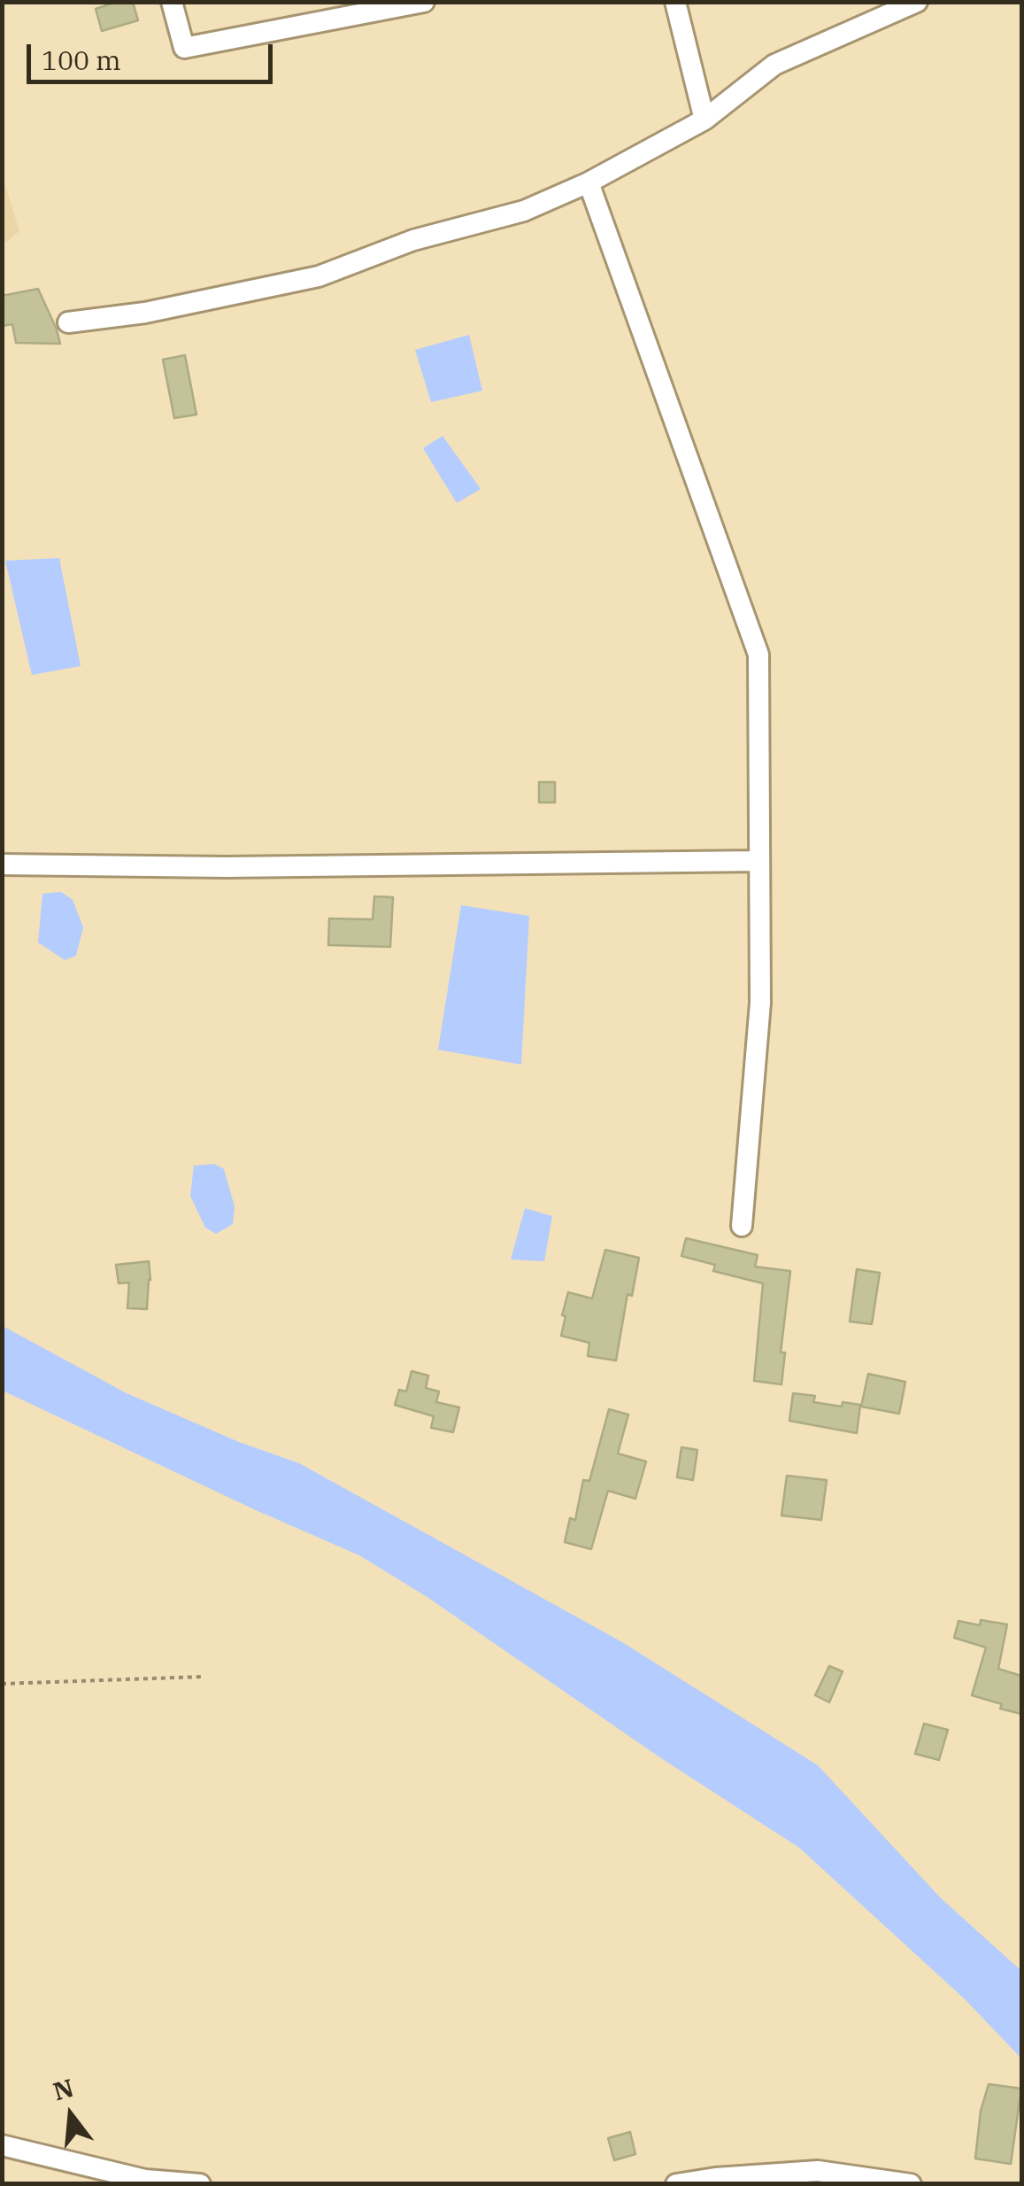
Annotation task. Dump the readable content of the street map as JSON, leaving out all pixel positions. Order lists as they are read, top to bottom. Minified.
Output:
{"scale_bar":"100 m","north":"top"}
